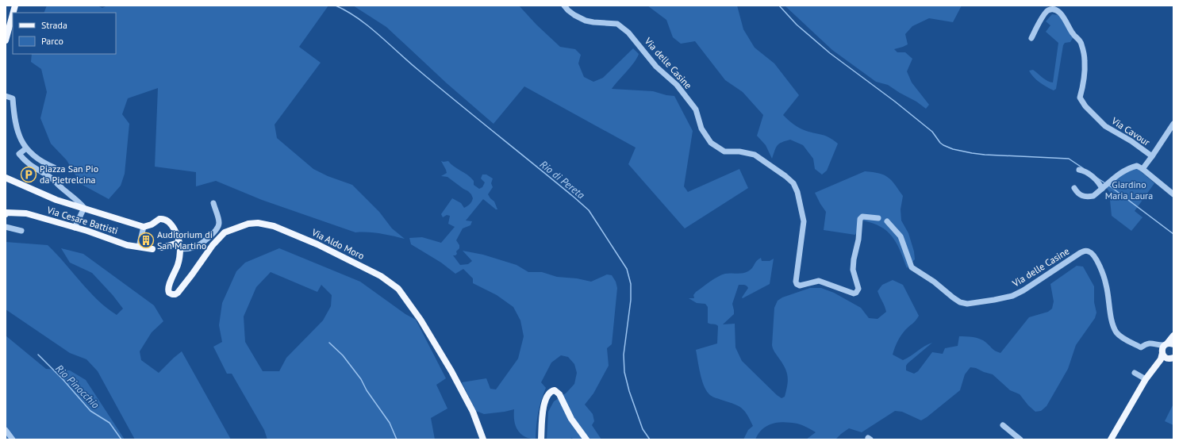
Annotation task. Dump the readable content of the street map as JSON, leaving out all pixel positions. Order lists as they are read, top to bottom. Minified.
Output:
{"streets":{"main road":["Via Cesare Battisti","Via Aldo Moro"],"street":["Via delle Casine","Via Cavour"]},"water":["Rio di Pereta","Rio Pinocchio"],"parks":["Giardino Maria Laura"],"places":{"parking":["Piazza San Pio da Pietrelcina"],"building":["Auditorium di San Martino"]},"legend":["Strada","Parco"]}
